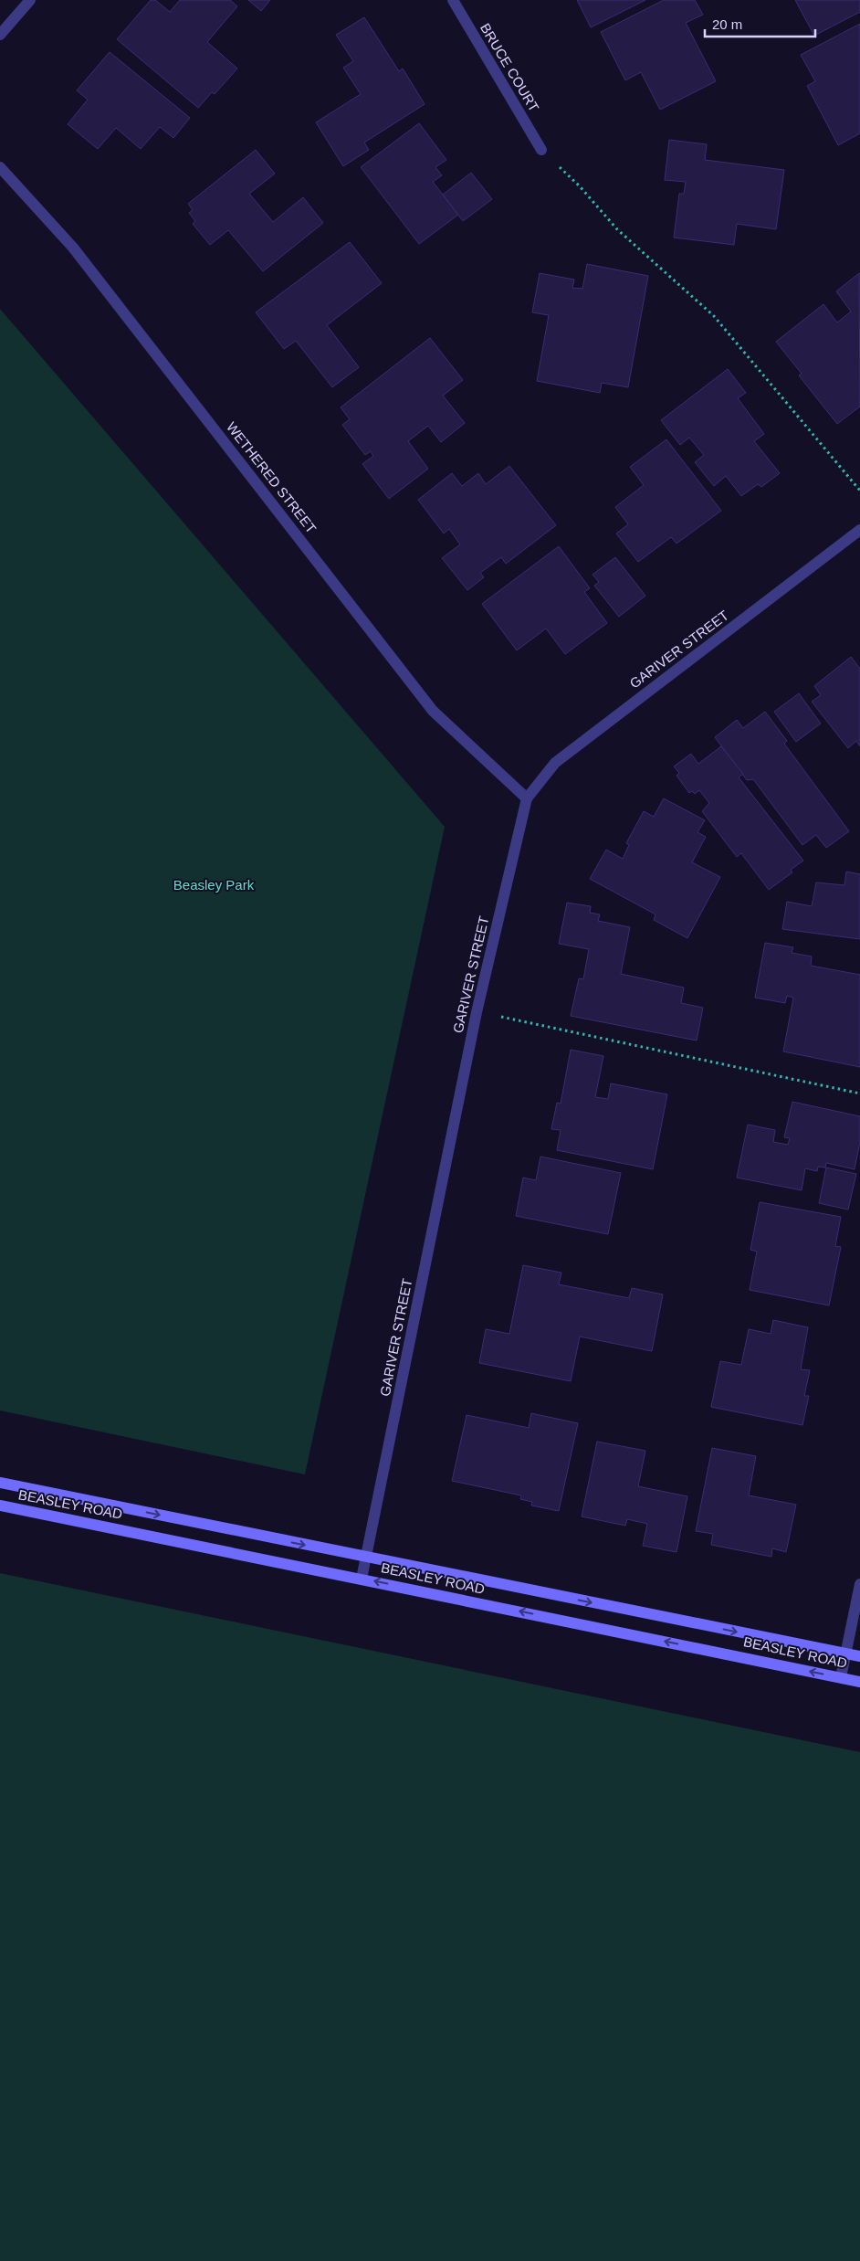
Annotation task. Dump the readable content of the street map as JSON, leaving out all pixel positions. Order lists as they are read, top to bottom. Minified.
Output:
{"streets":{"main road":["BEASLEY ROAD"],"street":["BRUCE COURT","WETHERED STREET","GARIVER STREET"]},"crossings":[["WETHERED STREET","GARIVER STREET"],["GARIVER STREET","BEASLEY ROAD"]],"parks":["Beasley Park"],"scale_bar":"20 m"}
